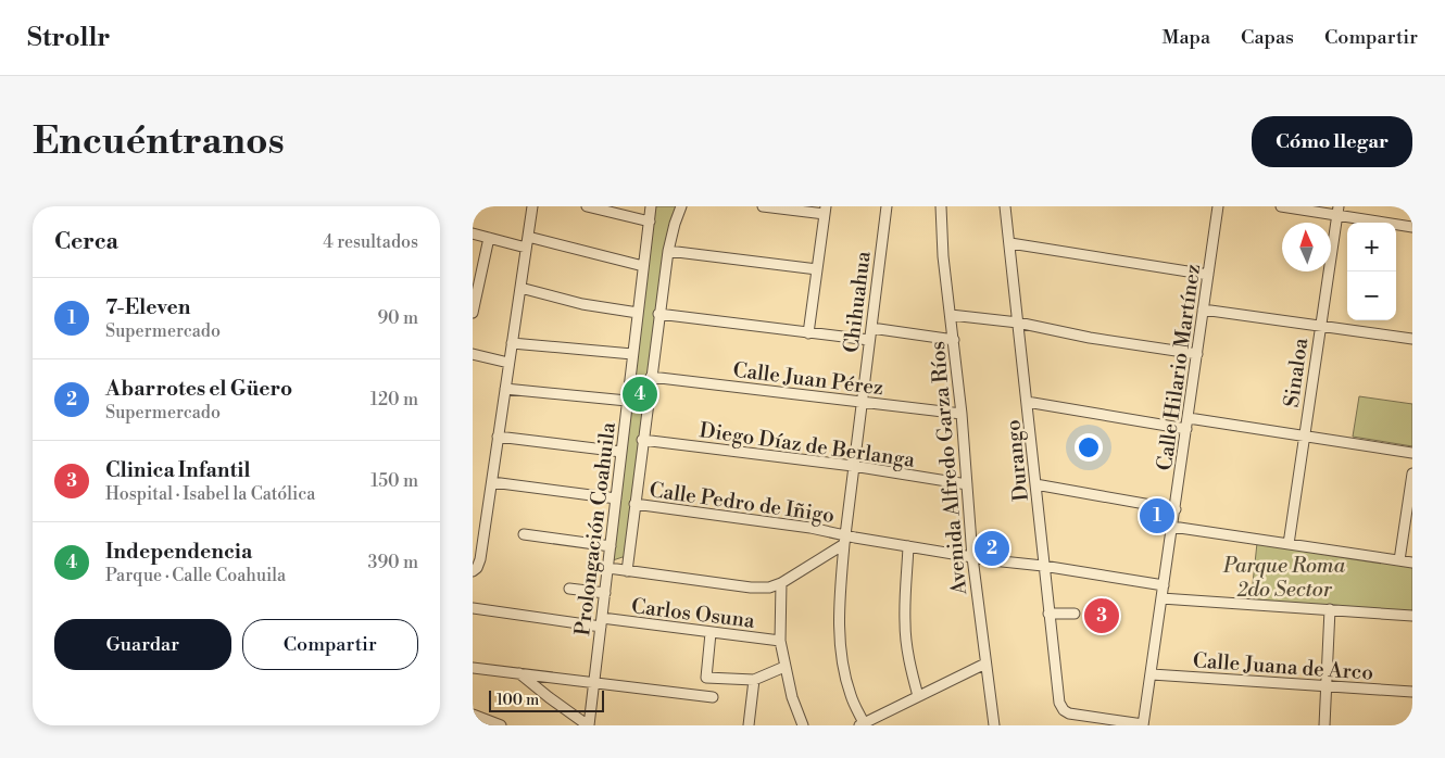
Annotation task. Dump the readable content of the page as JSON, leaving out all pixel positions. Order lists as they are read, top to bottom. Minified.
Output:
{"streets":{"street":["Chihuahua","Calle Hilario Martínez","Sinaloa","Calle Juan Pérez","Diego Díaz de Berlanga","Durango","Avenida Alfredo Garza Ríos","Calle Pedro de Iñigo","Prolongación Coahuila","Carlos Osuna","Calle Juana de Arco"]},"crossings":[["Chihuahua","Calle Juan Pérez"],["Chihuahua","Diego Díaz de Berlanga"],["Chihuahua","Calle Pedro de Iñigo"],["Calle Hilario Martínez","Durango"],["Calle Hilario Martínez","Calle Pedro de Iñigo"],["Calle Hilario Martínez","Calle Juana de Arco"],["Calle Juan Pérez","Avenida Alfredo Garza Ríos"],["Diego Díaz de Berlanga","Avenida Alfredo Garza Ríos"],["Durango","Calle Pedro de Iñigo"],["Avenida Alfredo Garza Ríos","Calle Pedro de Iñigo"],["Prolongación Coahuila","Carlos Osuna"]],"parks":["Parque Roma 2do Sector"],"scale_bar":"100 m","north":"top","page":{"header":"Strollr","nav":["Mapa","Capas","Compartir"],"buttons":["Cómo llegar",["Guardar","Compartir"]],"title":"Encuéntranos","heading":["Cerca","4 resultados"],"map_buttons":["+","−"],"list":[{"mark":"1","name":"7-Eleven","note":"Supermercado","value":"90 m"},{"mark":"2","name":"Abarrotes el Güero","note":"Supermercado","value":"120 m"},{"mark":"3","name":"Clinica Infantil","note":"Hospital · Isabel la Católica","value":"150 m"},{"mark":"4","name":"Independencia","note":"Parque · Calle Coahuila","value":"390 m"}],"pins":["4","1","2","3"],"scale":"100 m"}}
